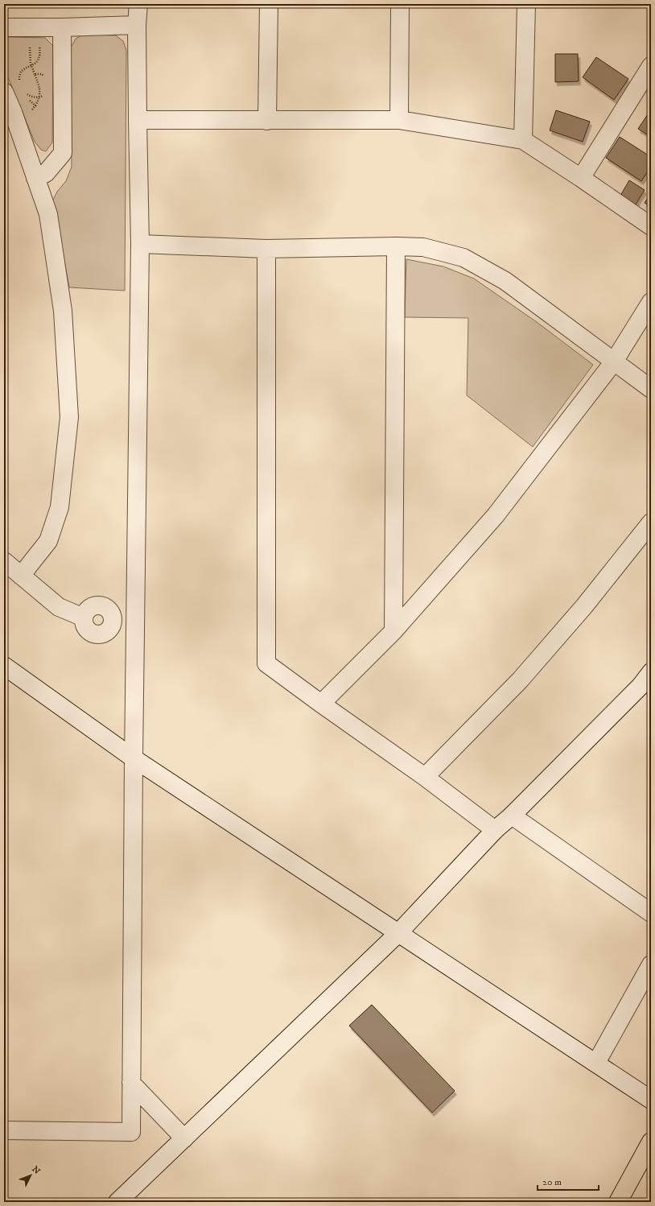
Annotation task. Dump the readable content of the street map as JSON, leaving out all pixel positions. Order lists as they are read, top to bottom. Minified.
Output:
{"scale_bar":"20 m","north":"top right"}
